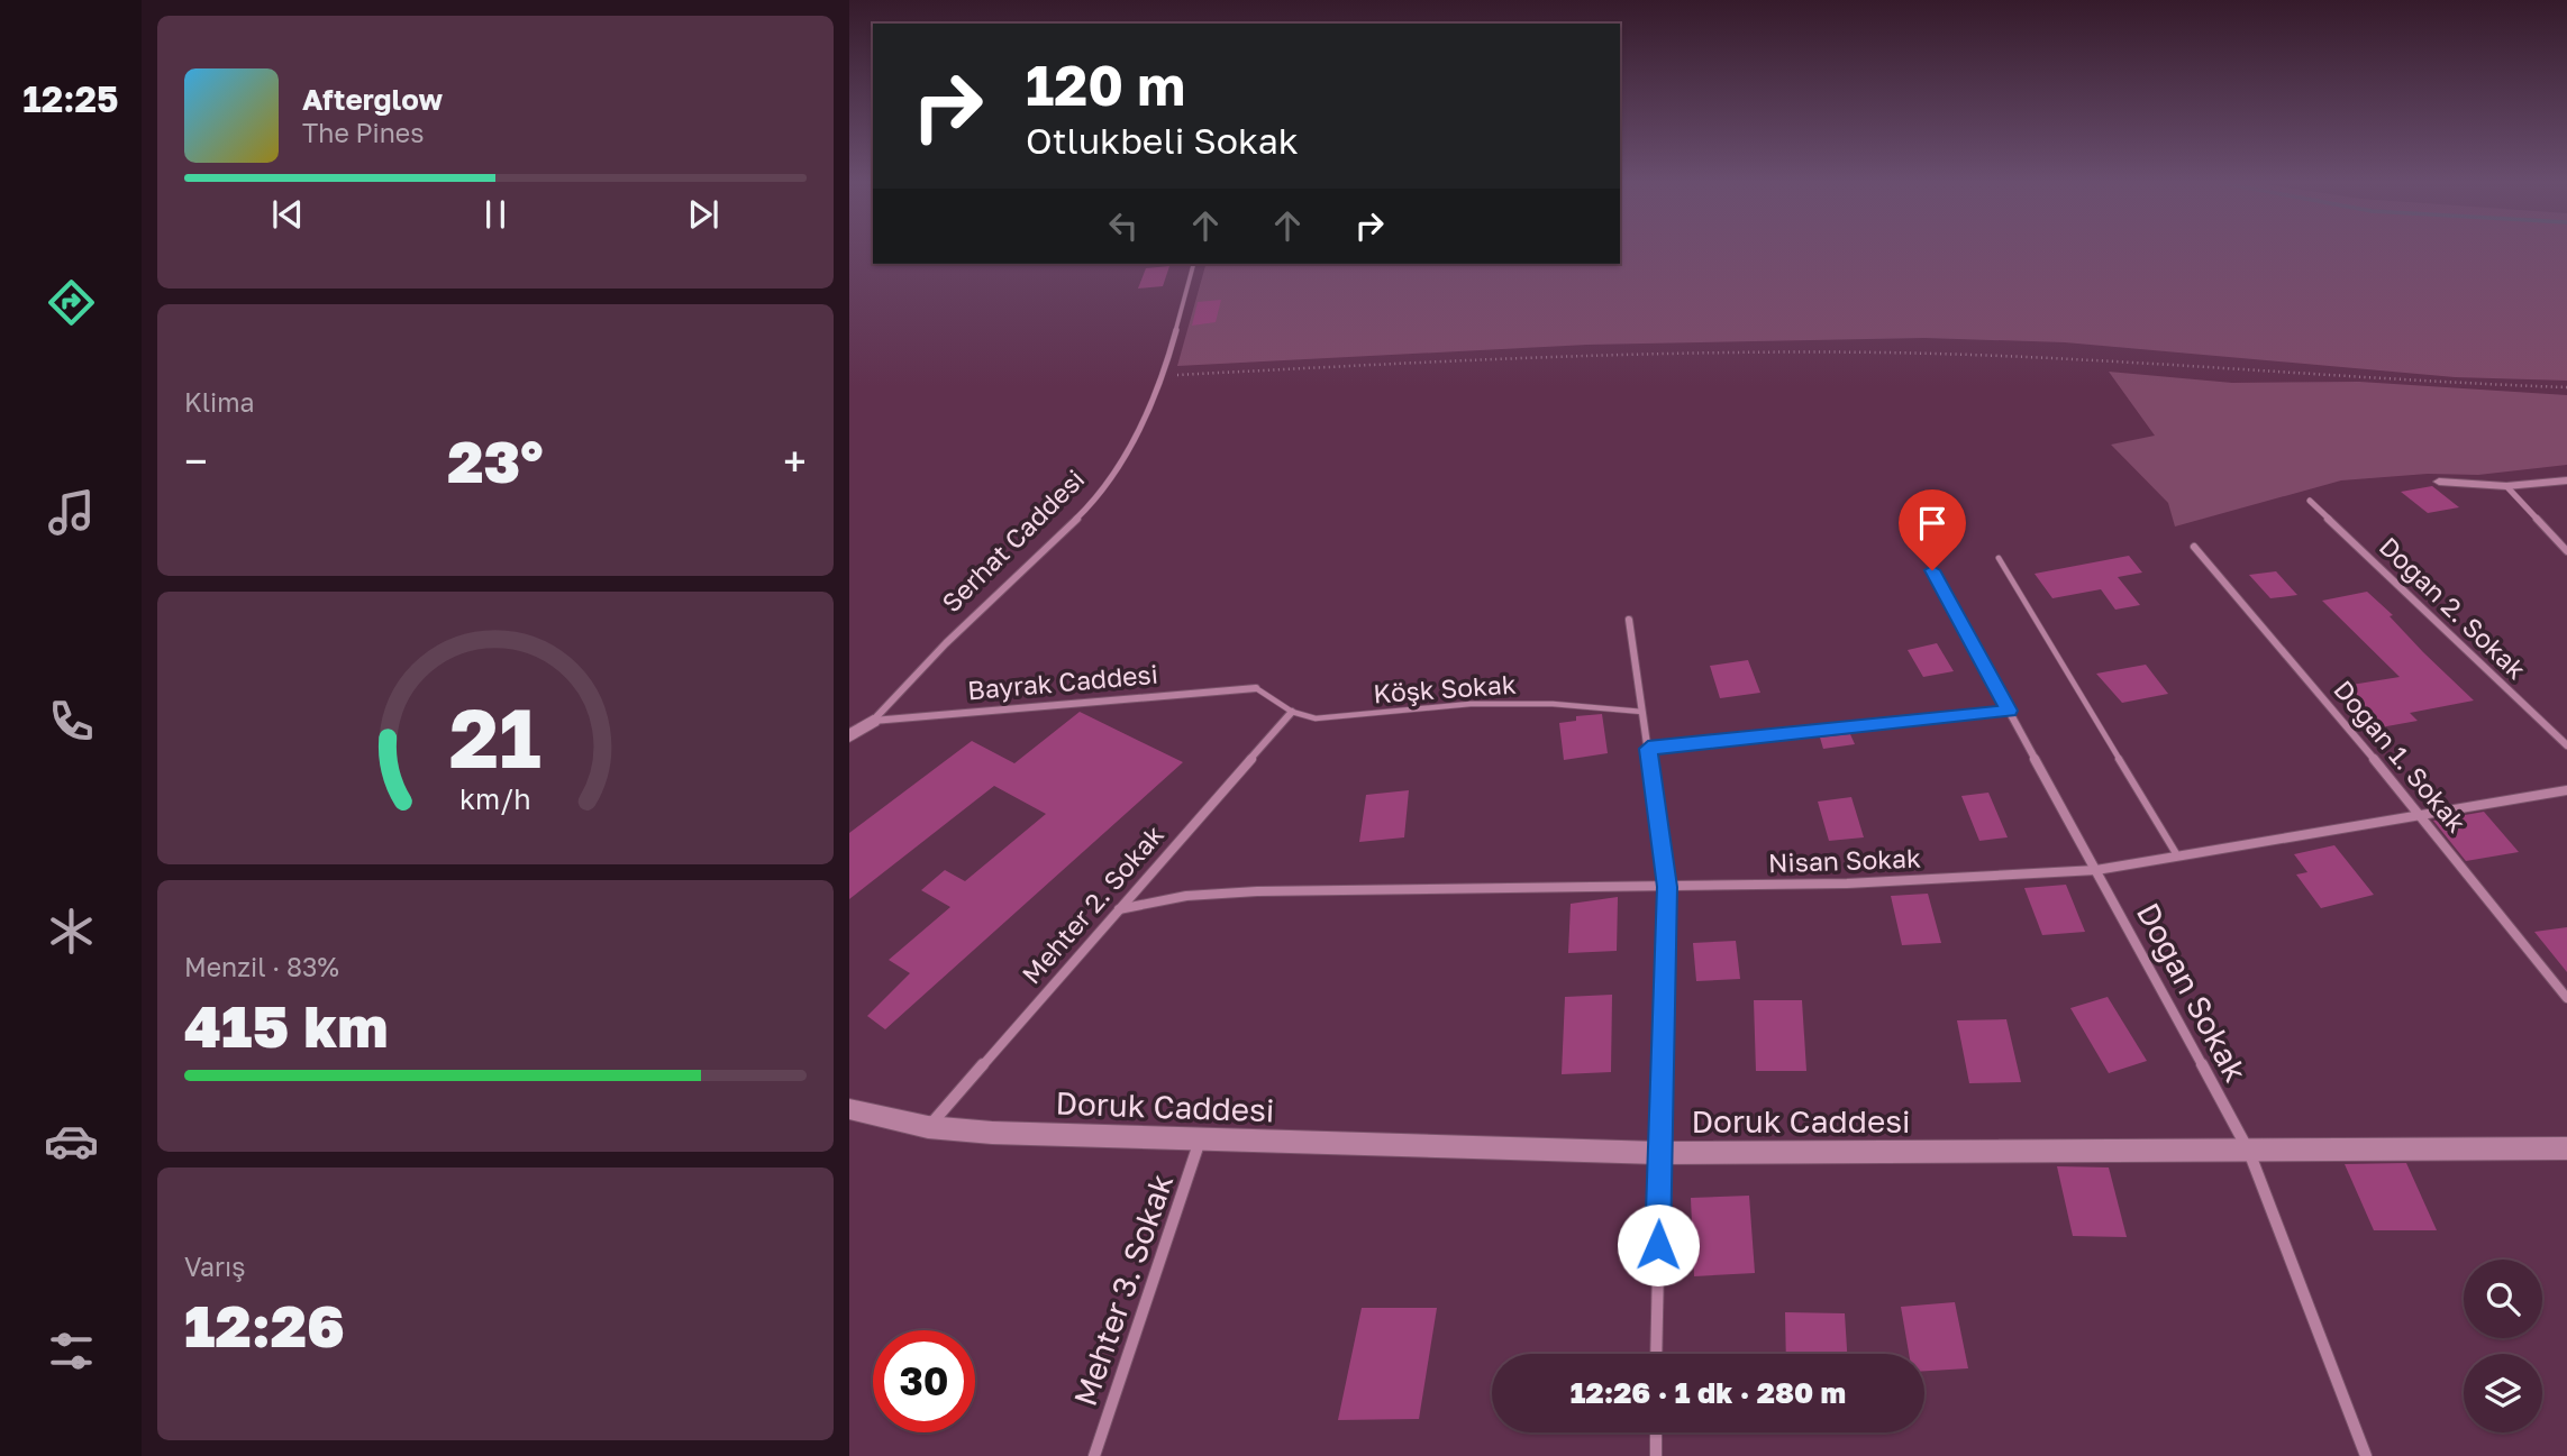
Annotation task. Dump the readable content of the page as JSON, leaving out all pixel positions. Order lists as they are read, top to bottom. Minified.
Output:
{"streets":{"street":["Serhat Caddesi","Doğan 2. Sokak","Bayrak Caddesi","Doğan 1. Sokak","Nisan Sokak","Mehter 2. Sokak","Doğan Sokak","Doruk Caddesi","Mehter 3. Sokak"],"lane":["Köşk Sokak"]},"crossings":[["Serhat Caddesi","Bayrak Caddesi"],["Bayrak Caddesi","Köşk Sokak"],["Köşk Sokak","Mehter 2. Sokak"],["Doğan 1. Sokak","Nisan Sokak"],["Nisan Sokak","Mehter 2. Sokak"],["Nisan Sokak","Doğan Sokak"],["Mehter 2. Sokak","Doruk Caddesi"],["Doğan Sokak","Doruk Caddesi"],["Doruk Caddesi","Mehter 3. Sokak"]],"page":{"tabs":"12:25","turn":["120 m","Otlukbeli Sokak"],"song":["Afterglow","The Pines"],"tile":["Klima",["Menzil · 83%","415 km"],["Varış","12:26"]],"heat":["−","23°","+"],"limit":"30","trip":"12:26 · 1 dk · 280 m","gauge":["21","km/h"]}}
